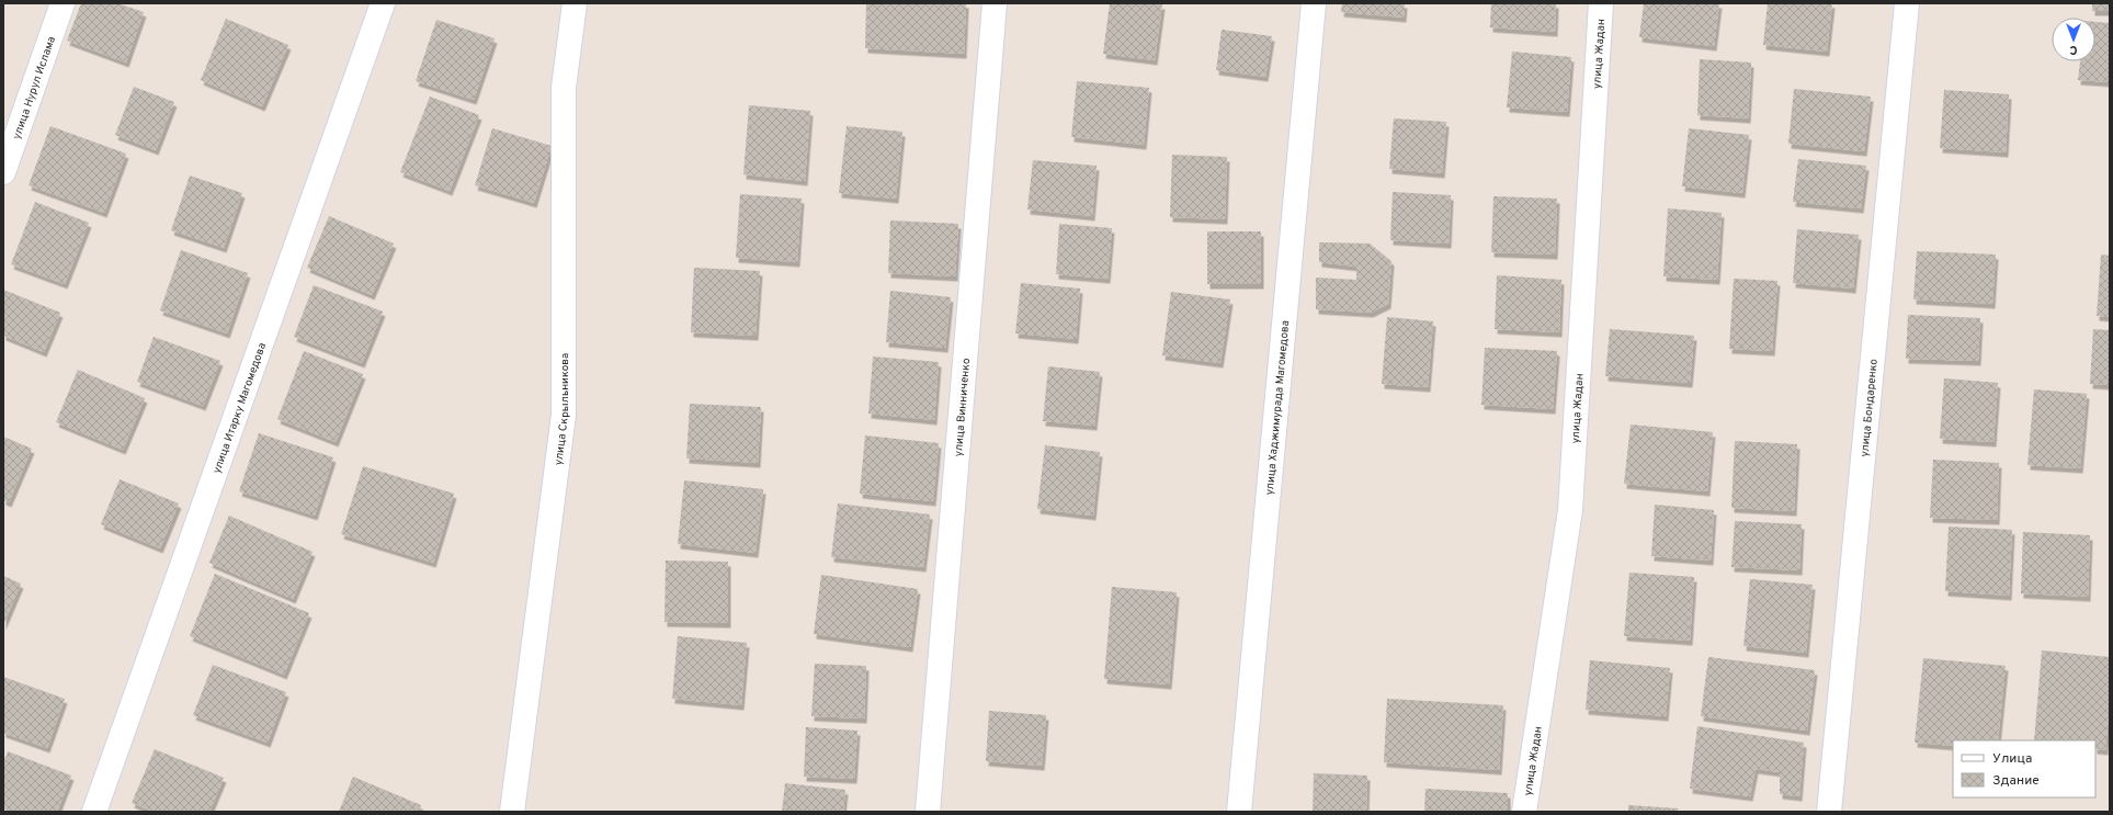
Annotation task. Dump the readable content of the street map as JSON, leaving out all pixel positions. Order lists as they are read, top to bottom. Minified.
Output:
{"streets":{"street":["улица Жадан","улица Нурул Ислама","улица Итарку Магомедова","улица Скрыльникова","улица Винниченко","улица Хаджимурада Магомедова","улица Бондаренко"]},"legend":["Улица","Здание"],"north":"bottom"}
